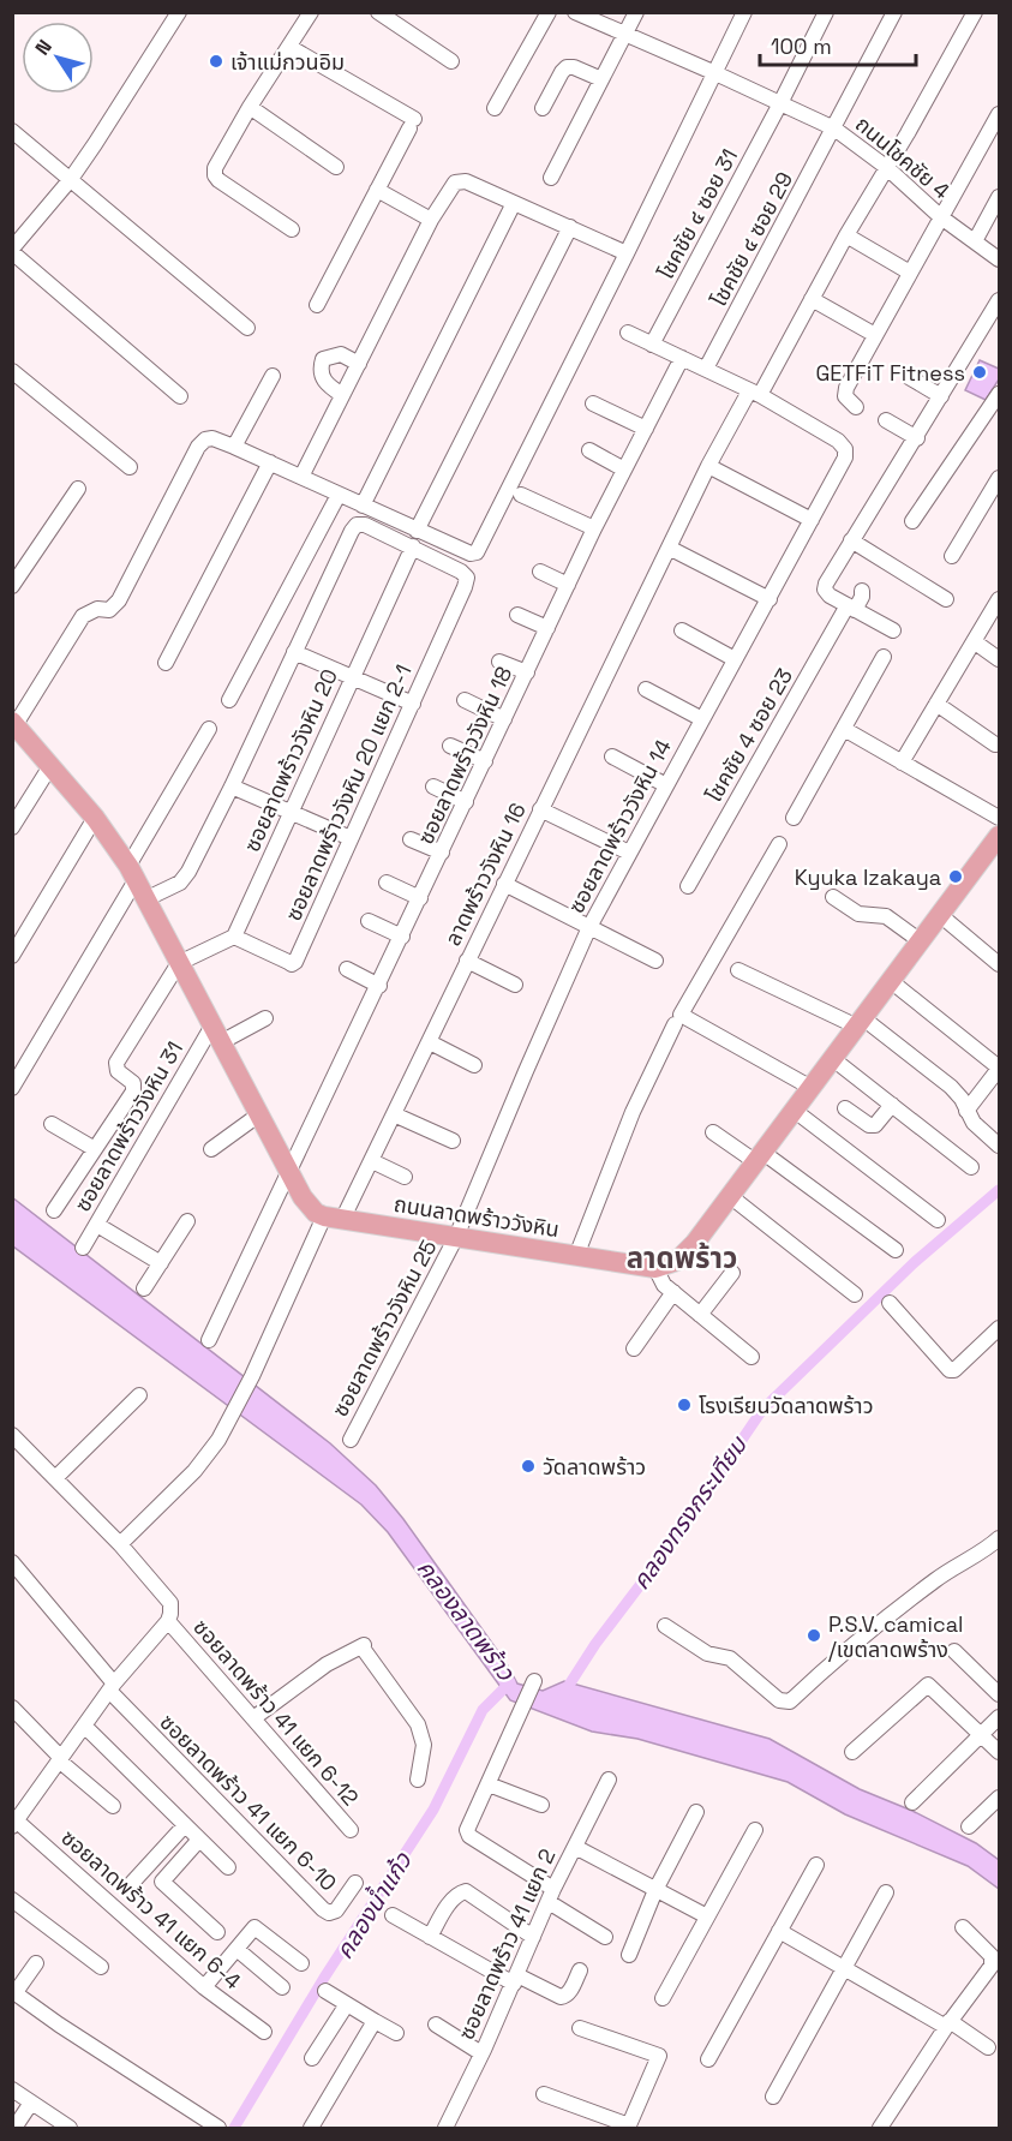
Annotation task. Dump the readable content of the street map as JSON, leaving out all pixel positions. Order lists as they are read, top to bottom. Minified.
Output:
{"streets":{"main road":["ถนนลาดพร้าววังหิน"],"street":["ถนนโชคชัย 4","โชคชัย ๔ ซอย 31","โชคชัย ๔ ซอย 29","โชคชัย 4 ซอย 23","ซอยลาดพร้าววังหิน 18","ซอยลาดพร้าววังหิน 20","ซอยลาดพร้าววังหิน 20 แยก 2-1","ซอยลาดพร้าววังหิน 14","ลาดพร้าววังหิน 16","ซอยลาดพร้าววังหิน 31","ซอยลาดพร้าววังหิน 25","ซอยลาดพร้าว 41 แยก 6-12","ซอยลาดพร้าว 41 แยก 6-10","ซอยลาดพร้าว 41 แยก 6-4","ซอยลาดพร้าว 41 แยก 2"]},"crossings":[["ถนนโชคชัย 4","โชคชัย ๔ ซอย 31"],["ถนนโชคชัย 4","โชคชัย ๔ ซอย 29"],["ถนนโชคชัย 4","ลาดพร้าววังหิน 16"],["ซอยลาดพร้าววังหิน 20","ซอยลาดพร้าววังหิน 20 แยก 2-1"],["ซอยลาดพร้าววังหิน 14","ลาดพร้าววังหิน 16"],["ซอยลาดพร้าววังหิน 14","ถนนลาดพร้าววังหิน"],["ซอยลาดพร้าววังหิน 14","ซอยลาดพร้าววังหิน 25"],["ลาดพร้าววังหิน 16","ถนนลาดพร้าววังหิน"],["ถนนลาดพร้าววังหิน","ซอยลาดพร้าววังหิน 25"]],"districts":["ลาดพร้าว"],"water":["คลองทรงกระเทียม","คลองลาดพร้าว","คลองน้ำแก้ว"],"places":["เจ้าแม่กวนอิม","GETFiT Fitness","Kyuka Izakaya","โรงเรียนวัดลาดพร้าว","วัดลาดพร้าว","P.S.V. camical /เขตลาดพร้าง"],"scale_bar":"100 m","north":"top left"}
